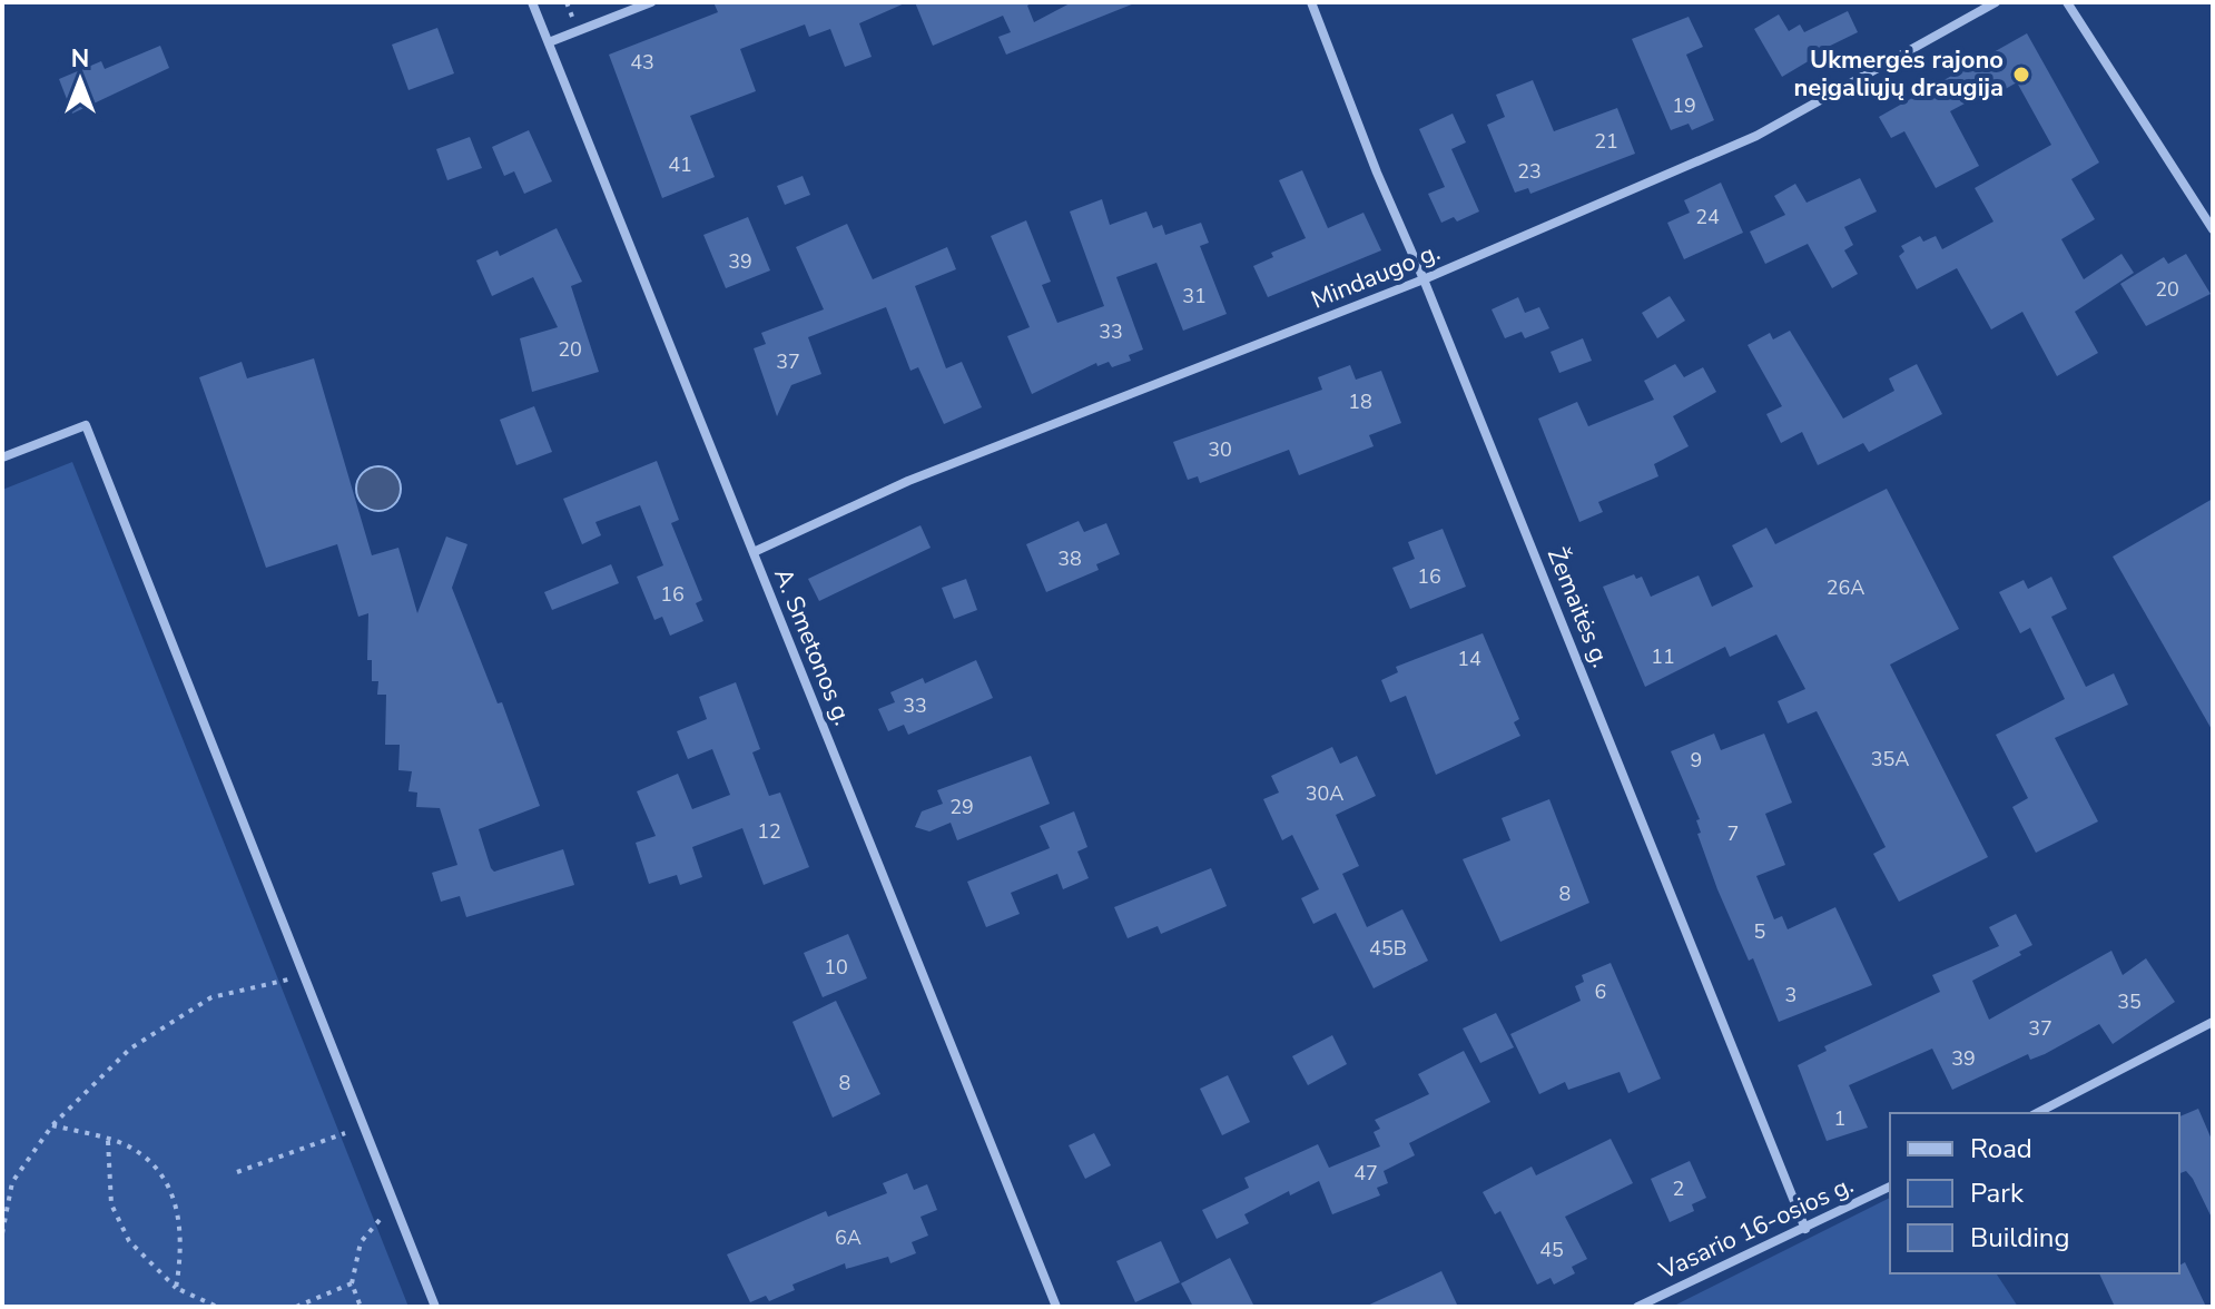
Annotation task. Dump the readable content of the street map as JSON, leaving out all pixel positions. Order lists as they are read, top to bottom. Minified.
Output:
{"streets":{"street":["Mindaugo g.","Žemaitės g.","A. Smetonos g.","Vasario 16-osios g."]},"crossings":[["Mindaugo g.","Žemaitės g."],["Mindaugo g.","A. Smetonos g."],["Žemaitės g.","Vasario 16-osios g."]],"places":["Ukmergės rajono neįgaliųjų draugija"],"house_numbers":["43","19","21","41","23","24","39","20","31","33","20","37","18","30","38","16","26A","16","11","14","33","35A","9","30A","29","12","7","8","5","45B","10","6","3","35","37","39","8","1","47","2","6A","45"],"legend":["Road","Park","Building"],"north":"top"}
